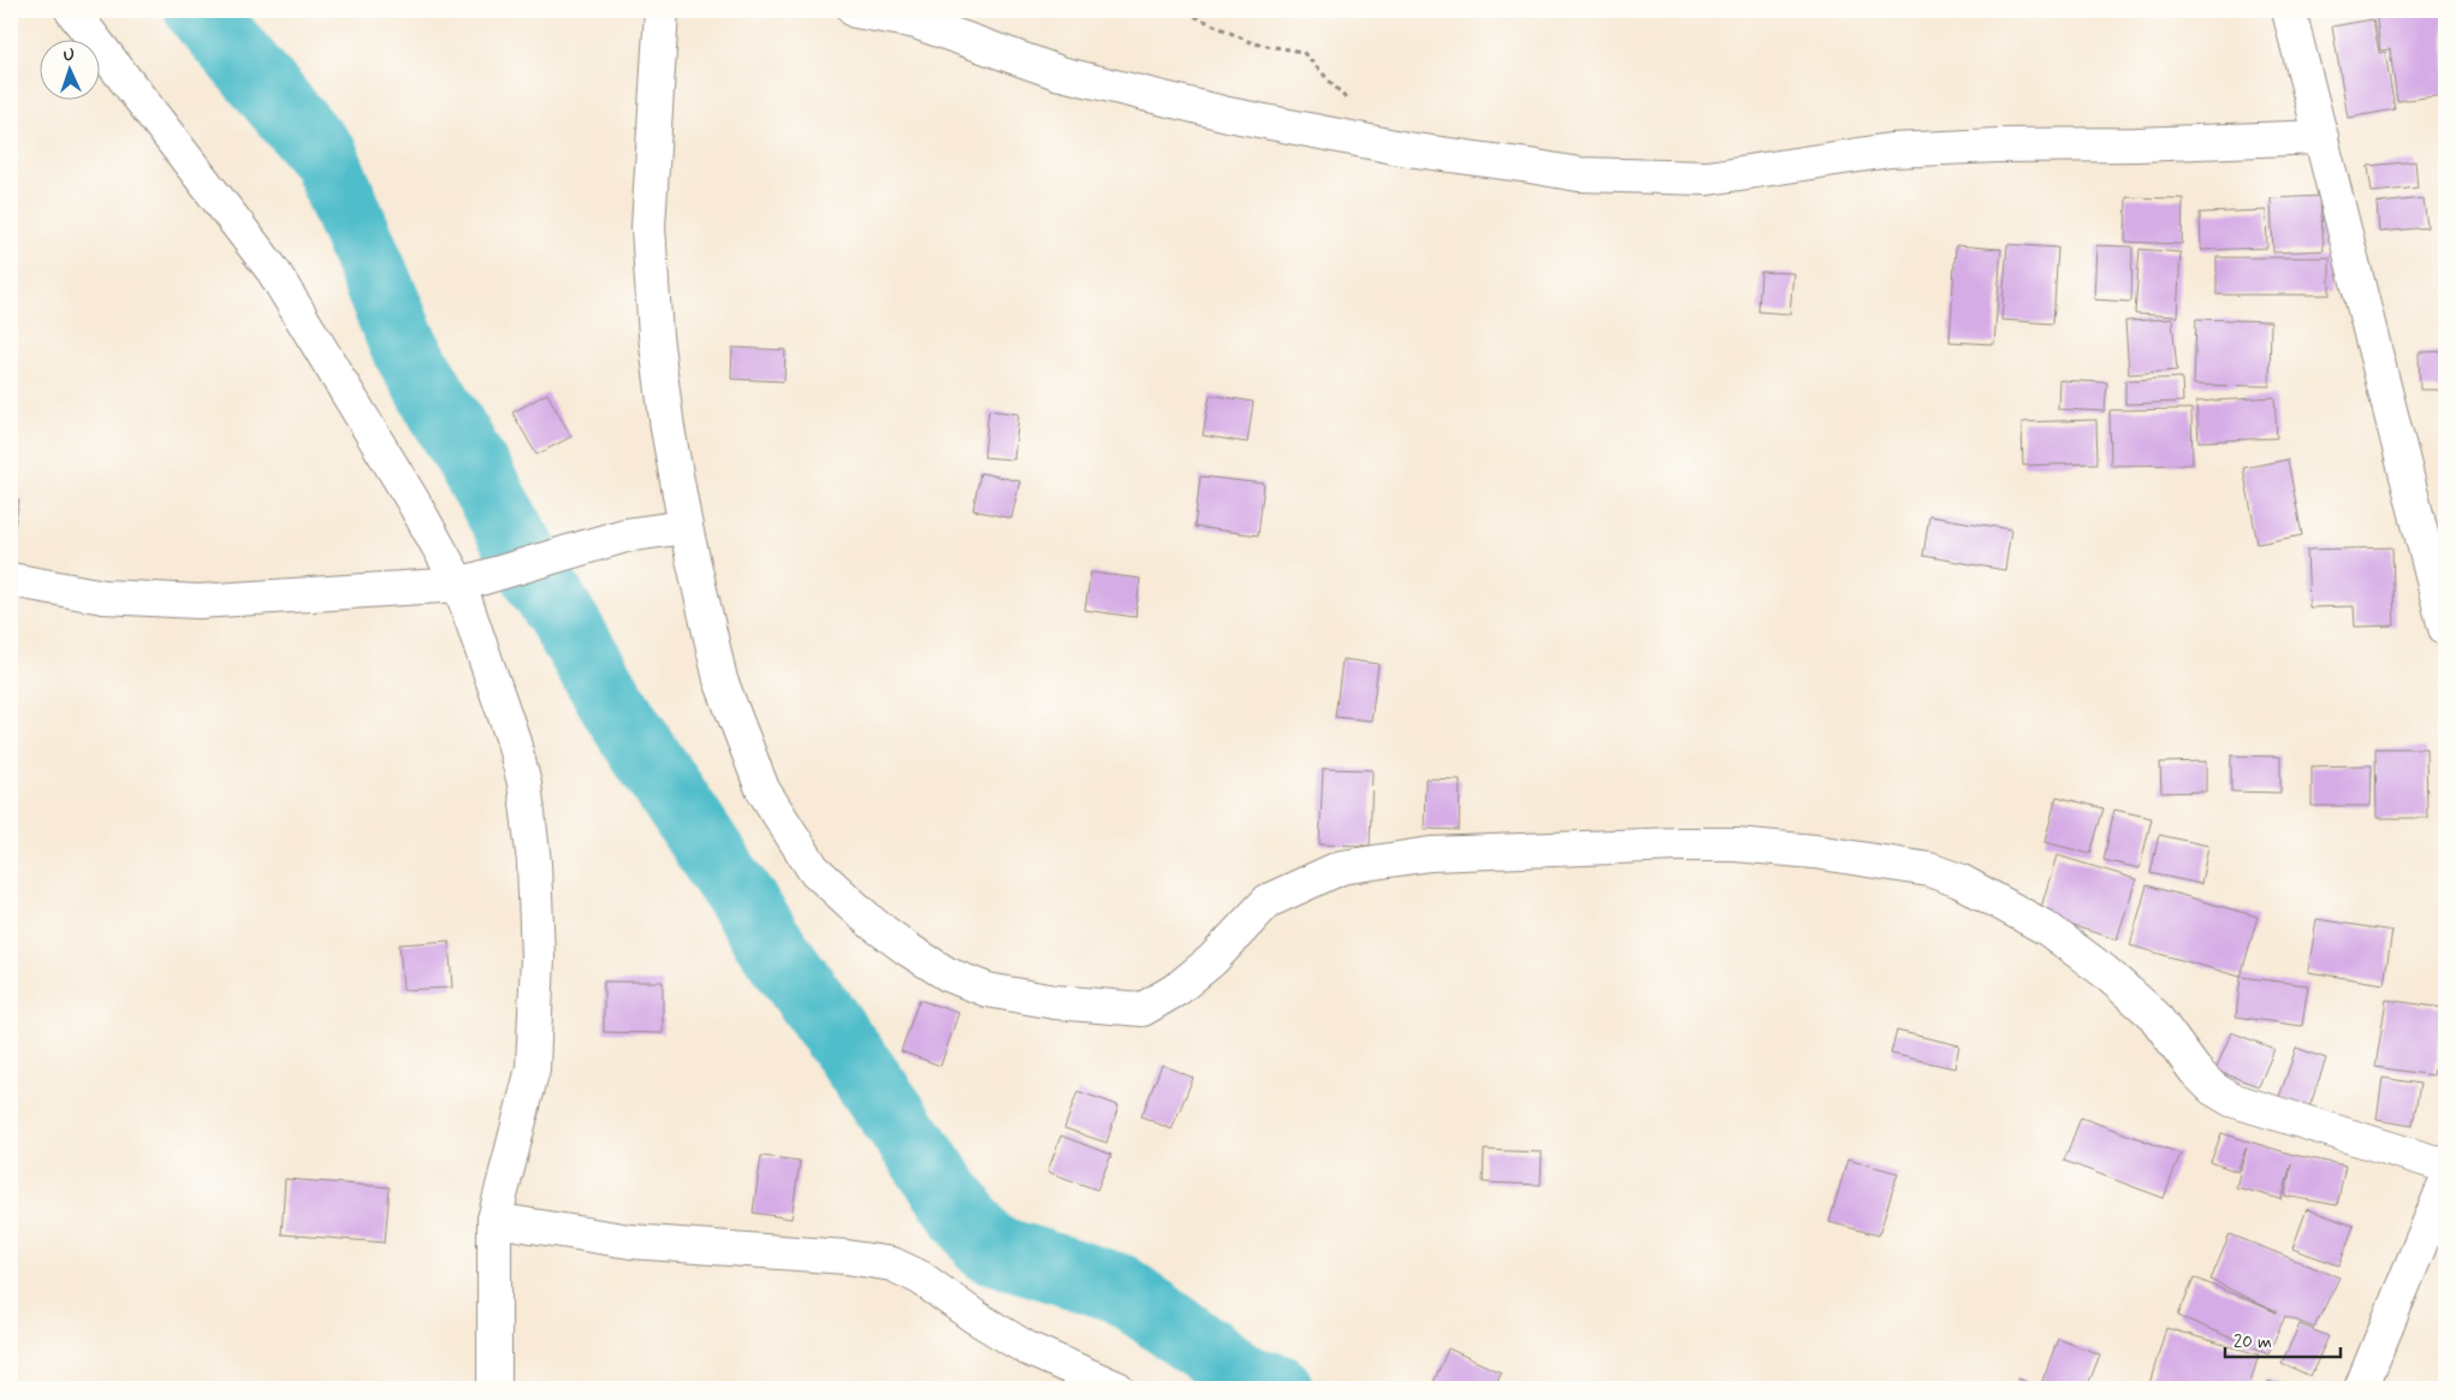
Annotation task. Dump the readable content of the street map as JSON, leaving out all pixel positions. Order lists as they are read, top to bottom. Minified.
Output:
{"scale_bar":"20 m","north":"top"}
